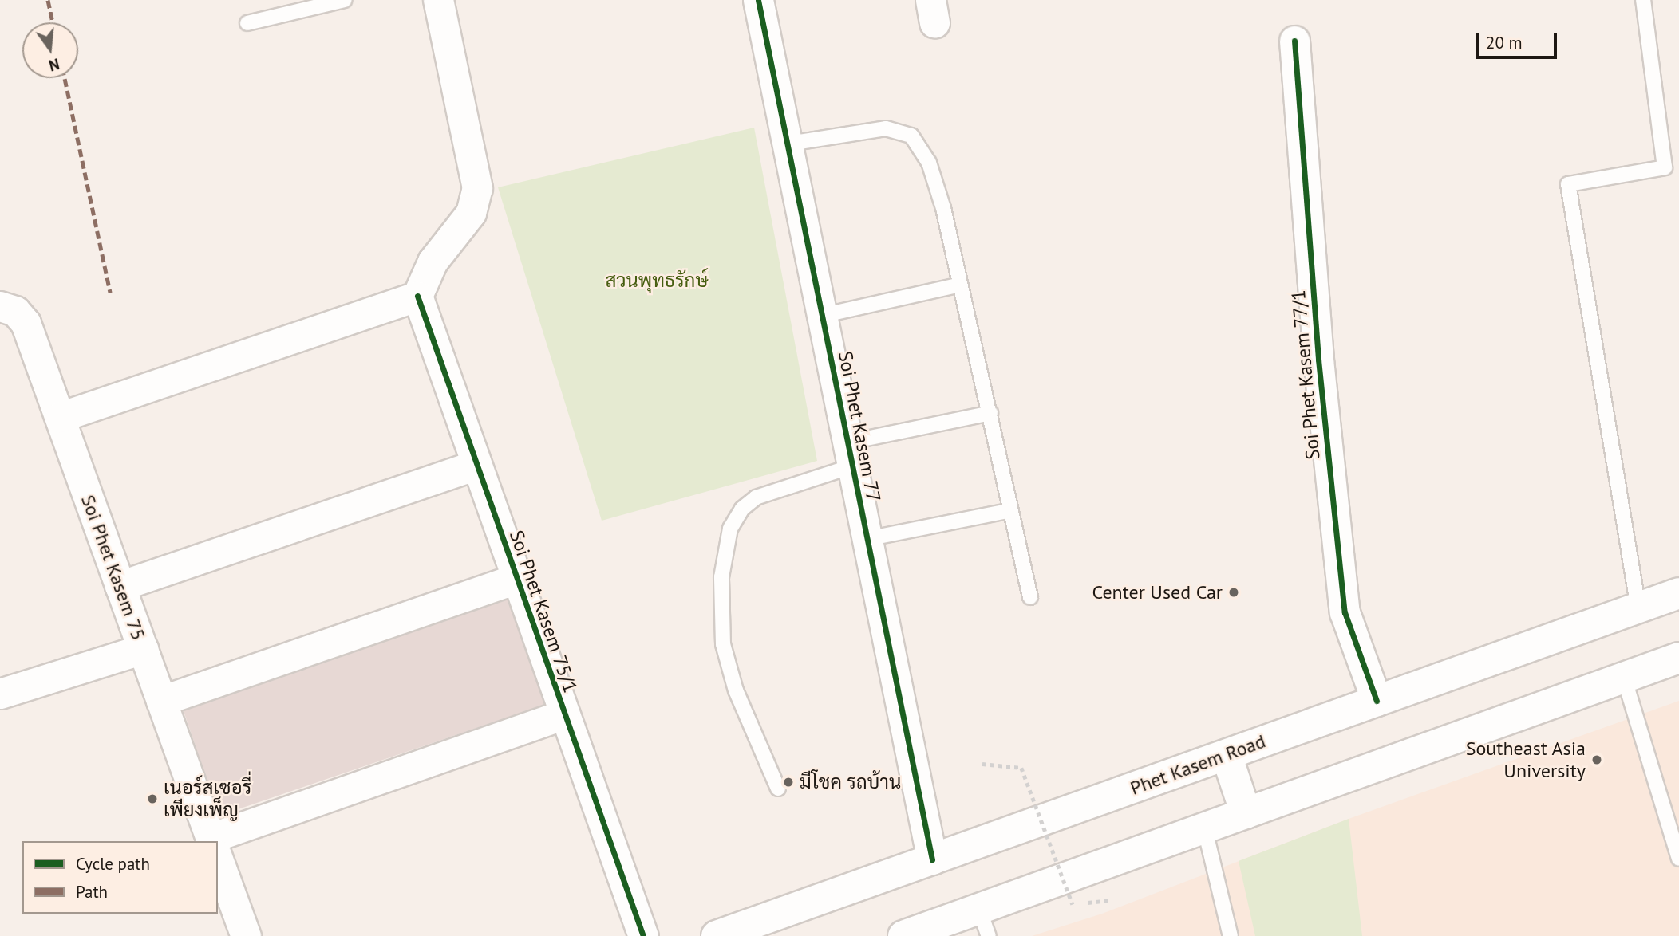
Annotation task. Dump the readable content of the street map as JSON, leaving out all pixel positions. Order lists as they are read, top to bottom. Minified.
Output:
{"streets":{"main road":["Phet Kasem Road"],"street":["Soi Phet Kasem 77/1","Soi Phet Kasem 77","Soi Phet Kasem 75","Soi Phet Kasem 75/1"]},"crossings":[["Soi Phet Kasem 77/1","Phet Kasem Road"],["Soi Phet Kasem 77","Phet Kasem Road"]],"parks":["สวนพุทธรักษ์"],"places":["Center Used Car","Southeast Asia University","มีโชค รถบ้าน","เนอร์สเซอรี่ เพียงเพ็ญ"],"legend":["Cycle path","Path"],"scale_bar":"20 m","north":"bottom"}
